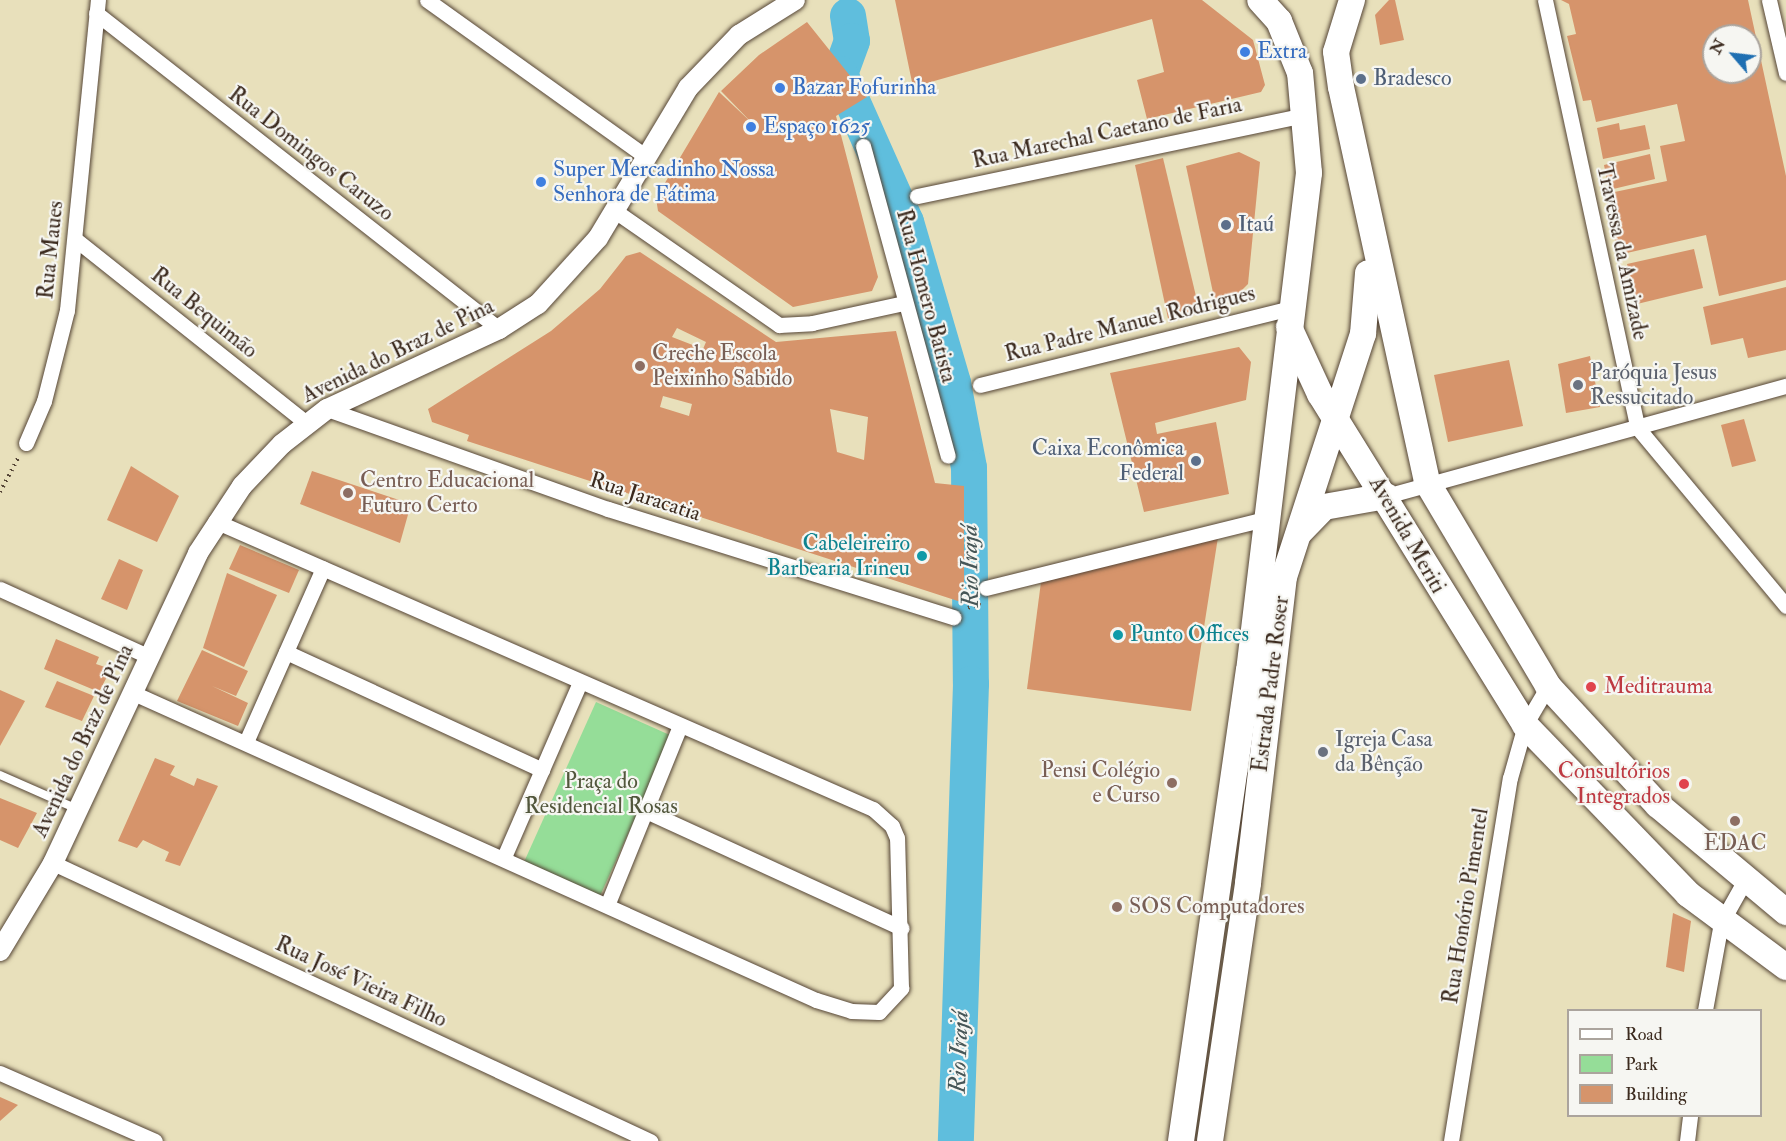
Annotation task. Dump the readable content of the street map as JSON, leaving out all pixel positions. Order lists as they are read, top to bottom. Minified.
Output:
{"streets":{"main road":["Avenida Meriti","Estrada Padre Roser"],"street":["Rua Marechal Caetano de Faria","Rua Domingos Caruzo","Rua Maues","Travessa da Amizade","Rua Homero Batista","Rua Bequimão","Rua Padre Manuel Rodrigues","Avenida do Braz de Pina","Rua Jaracatia","Rua Honório Pimentel","Rua José Vieira Filho"]},"crossings":[["Rua Domingos Caruzo","Rua Maues"],["Rua Domingos Caruzo","Avenida do Braz de Pina"],["Rua Maues","Rua Bequimão"],["Rua Bequimão","Avenida do Braz de Pina"],["Rua Padre Manuel Rodrigues","Avenida Meriti"],["Rua Padre Manuel Rodrigues","Estrada Padre Roser"],["Avenida do Braz de Pina","Rua Jaracatia"],["Avenida do Braz de Pina","Rua José Vieira Filho"],["Avenida Meriti","Estrada Padre Roser"],["Avenida Meriti","Rua Honório Pimentel"]],"water":["Rio Irajá"],"parks":["Praça do Residencial Rosas"],"places":["Extra","Bradesco","Bazar Fofurinha","Espaço 1625","Super Mercadinho Nossa Senhora de Fátima","Itaú","Creche Escola Peixinho Sabido","Paróquia Jesus Ressucitado","Caixa Econômica Federal","Centro Educacional Futuro Certo","Cabeleireiro Barbearia Irineu","Punto Offices","Meditrauma","Igreja Casa da Bênção","Pensi Colégio e Curso","Consultórios Integrados","EDAC","SOS Computadores"],"legend":["Road","Park","Building"],"north":"top left"}
